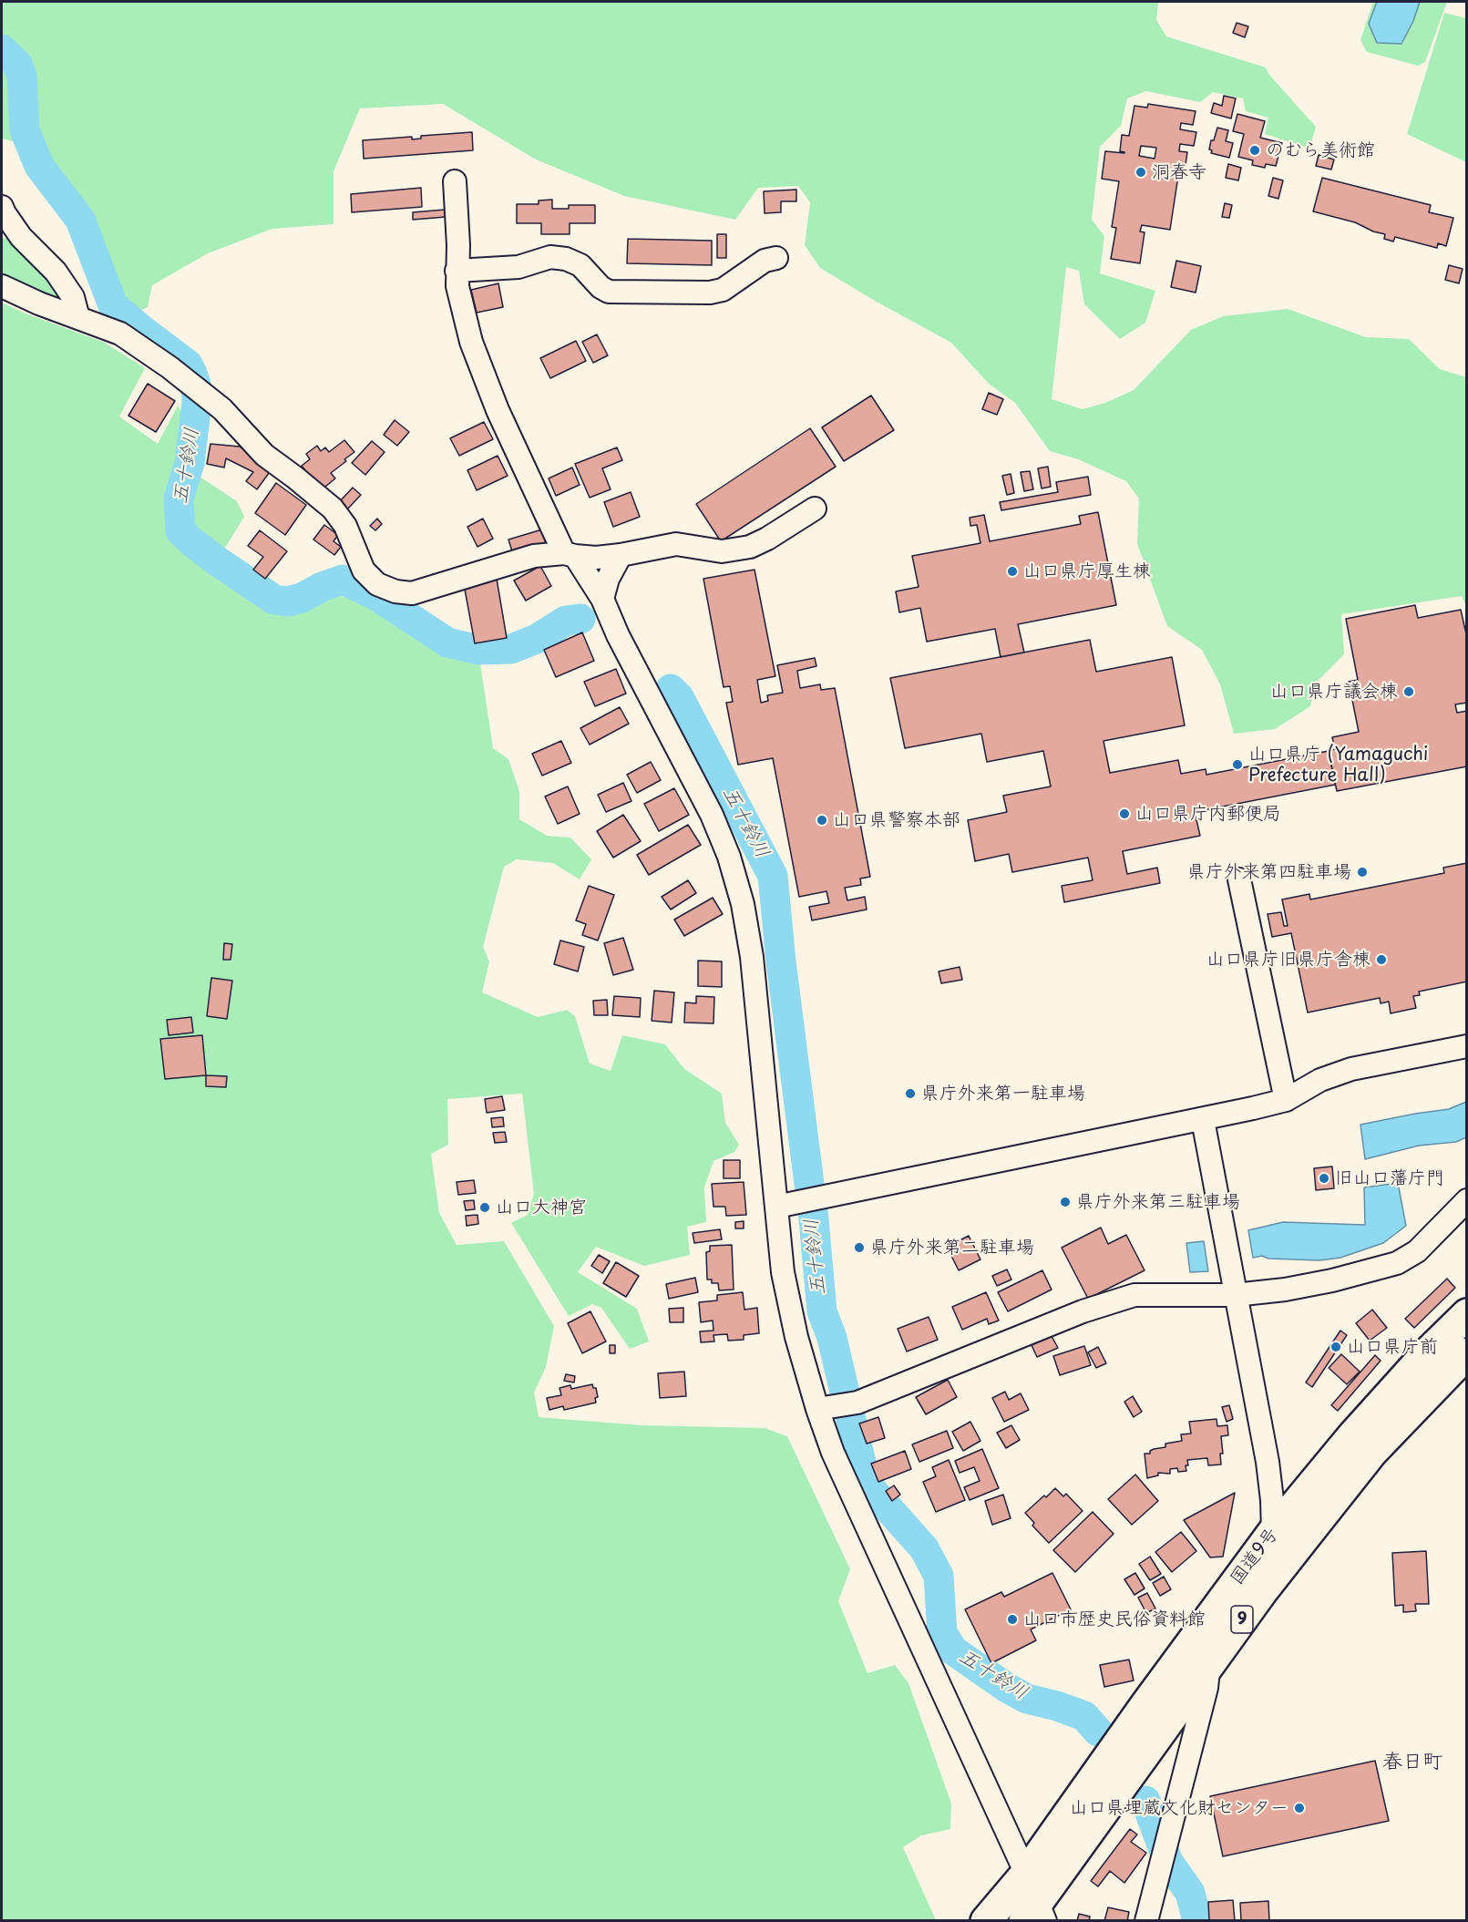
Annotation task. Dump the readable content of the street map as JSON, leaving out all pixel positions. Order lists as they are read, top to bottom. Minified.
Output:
{"streets":{"highway":["国道9号","9"]},"districts":["春日町"],"water":["五十鈴川"],"places":["のむら美術館","洞春寺","山口県庁厚生棟","山口県庁議会棟","山口県庁 (Yamaguchi Prefecture Hall)","山口県庁内郵便局","山口県警察本部","県庁外来第四駐車場","山口県庁旧県庁舎棟","県庁外来第一駐車場","旧山口藩庁門","県庁外来第三駐車場","山口大神宮","県庁外来第二駐車場","山口県庁前","山口市歴史民俗資料館","山口県埋蔵文化財センター"]}
